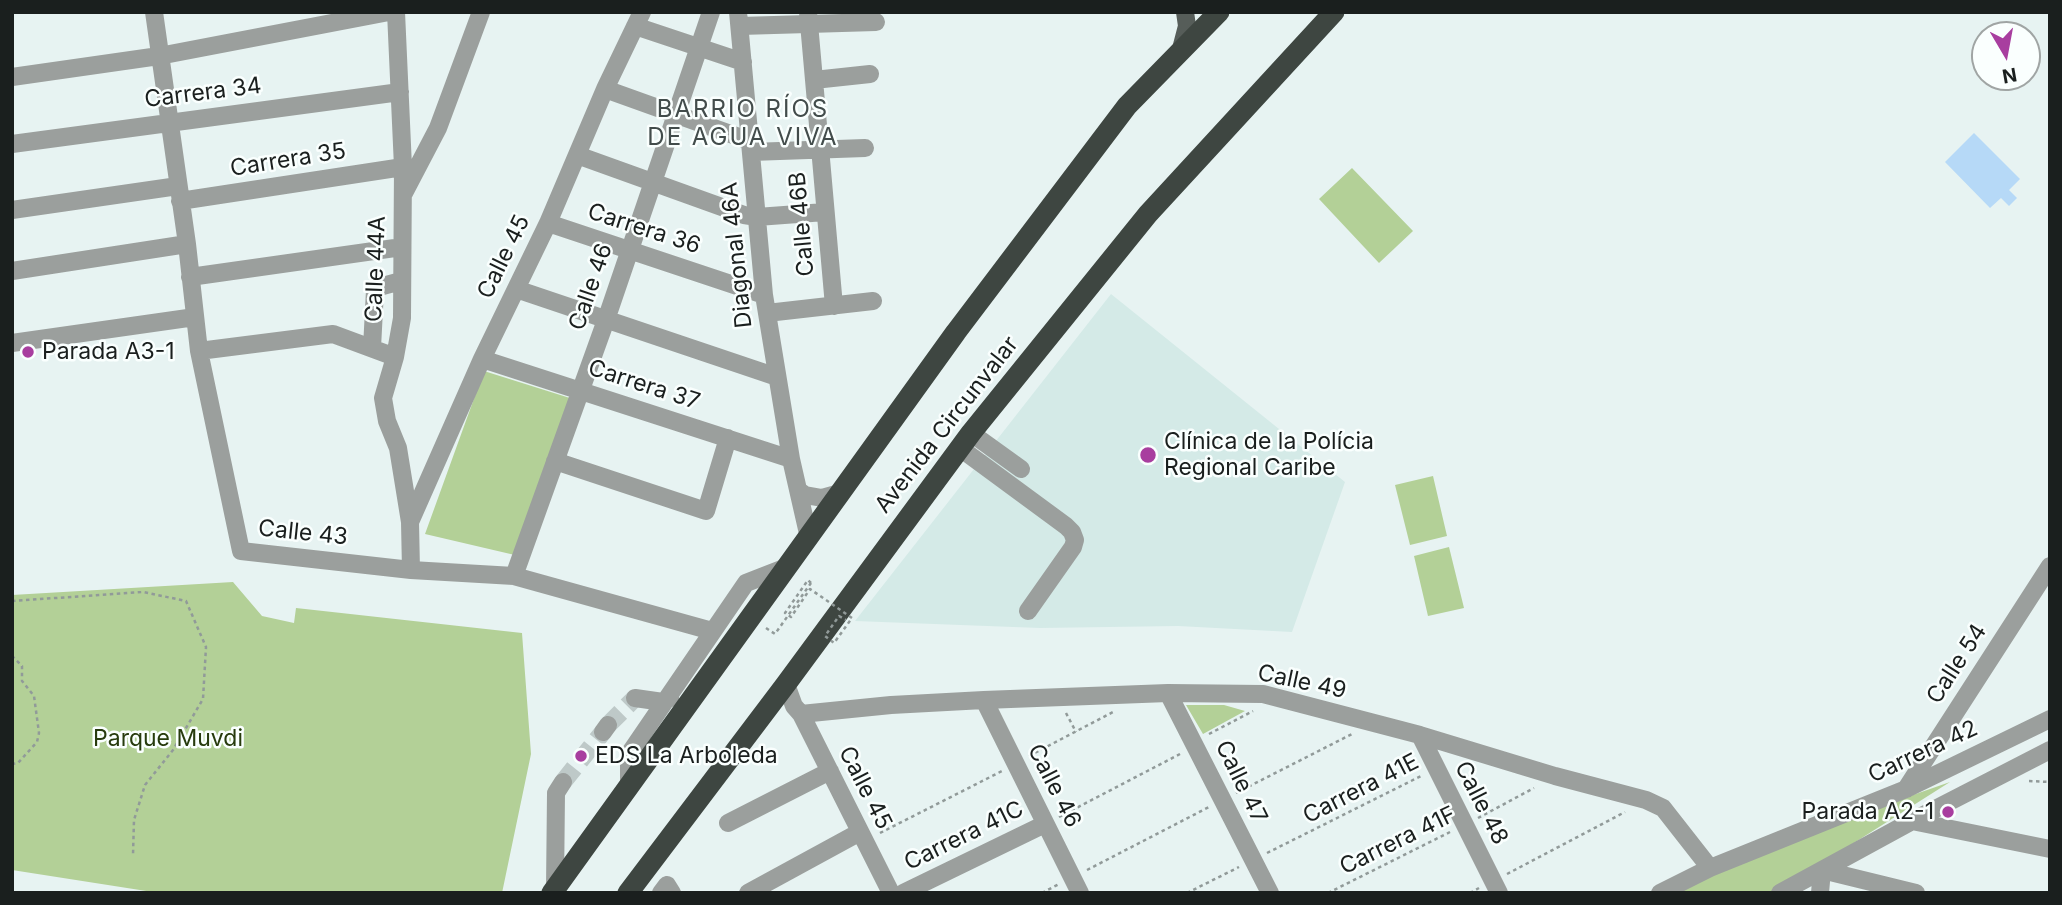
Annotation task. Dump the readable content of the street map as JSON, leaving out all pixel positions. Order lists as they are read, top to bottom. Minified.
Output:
{"streets":{"highway":["Avenida Circunvalar"],"street":["Carrera 34","Carrera 35","Calle 46B","Carrera 36","Diagonal 46A","Calle 45","Calle 44A","Calle 46","Carrera 37","Calle 43","Calle 54","Calle 49","Carrera 42","Calle 47","Calle 48","Carrera 41C"],"path":["Carrera 41E","Carrera 41F"]},"crossings":[["Carrera 34","Calle 44A"],["Carrera 34","Calle 43"],["Carrera 35","Calle 44A"],["Carrera 35","Calle 43"],["Calle 46B","Carrera 36"],["Carrera 36","Diagonal 46A"],["Carrera 36","Calle 45"],["Carrera 36","Calle 46"],["Diagonal 46A","Carrera 37"],["Diagonal 46A","Avenida Circunvalar"],["Calle 45","Calle 44A"],["Calle 45","Carrera 37"],["Calle 45","Avenida Circunvalar"],["Calle 45","Calle 49"],["Calle 44A","Calle 43"],["Calle 46","Carrera 37"],["Calle 46","Calle 43"],["Calle 46","Calle 49"],["Calle 46","Carrera 41C"],["Calle 54","Carrera 42"],["Calle 49","Carrera 42"],["Calle 49","Calle 47"],["Calle 49","Calle 48"],["Calle 49","Carrera 41C"],["Calle 49","Carrera 41F"],["Calle 47","Carrera 41E"],["Calle 47","Carrera 41C"],["Carrera 41E","Calle 48"],["Calle 48","Carrera 41F"]],"districts":["BARRIO RÍOS DE AGUA VIVA"],"parks":["Parque Muvdi"],"places":["Parada A3-1","Clínica de la Polícia Regional Caribe","EDS La Arboleda","Parada A2-1"],"north":"bottom"}
